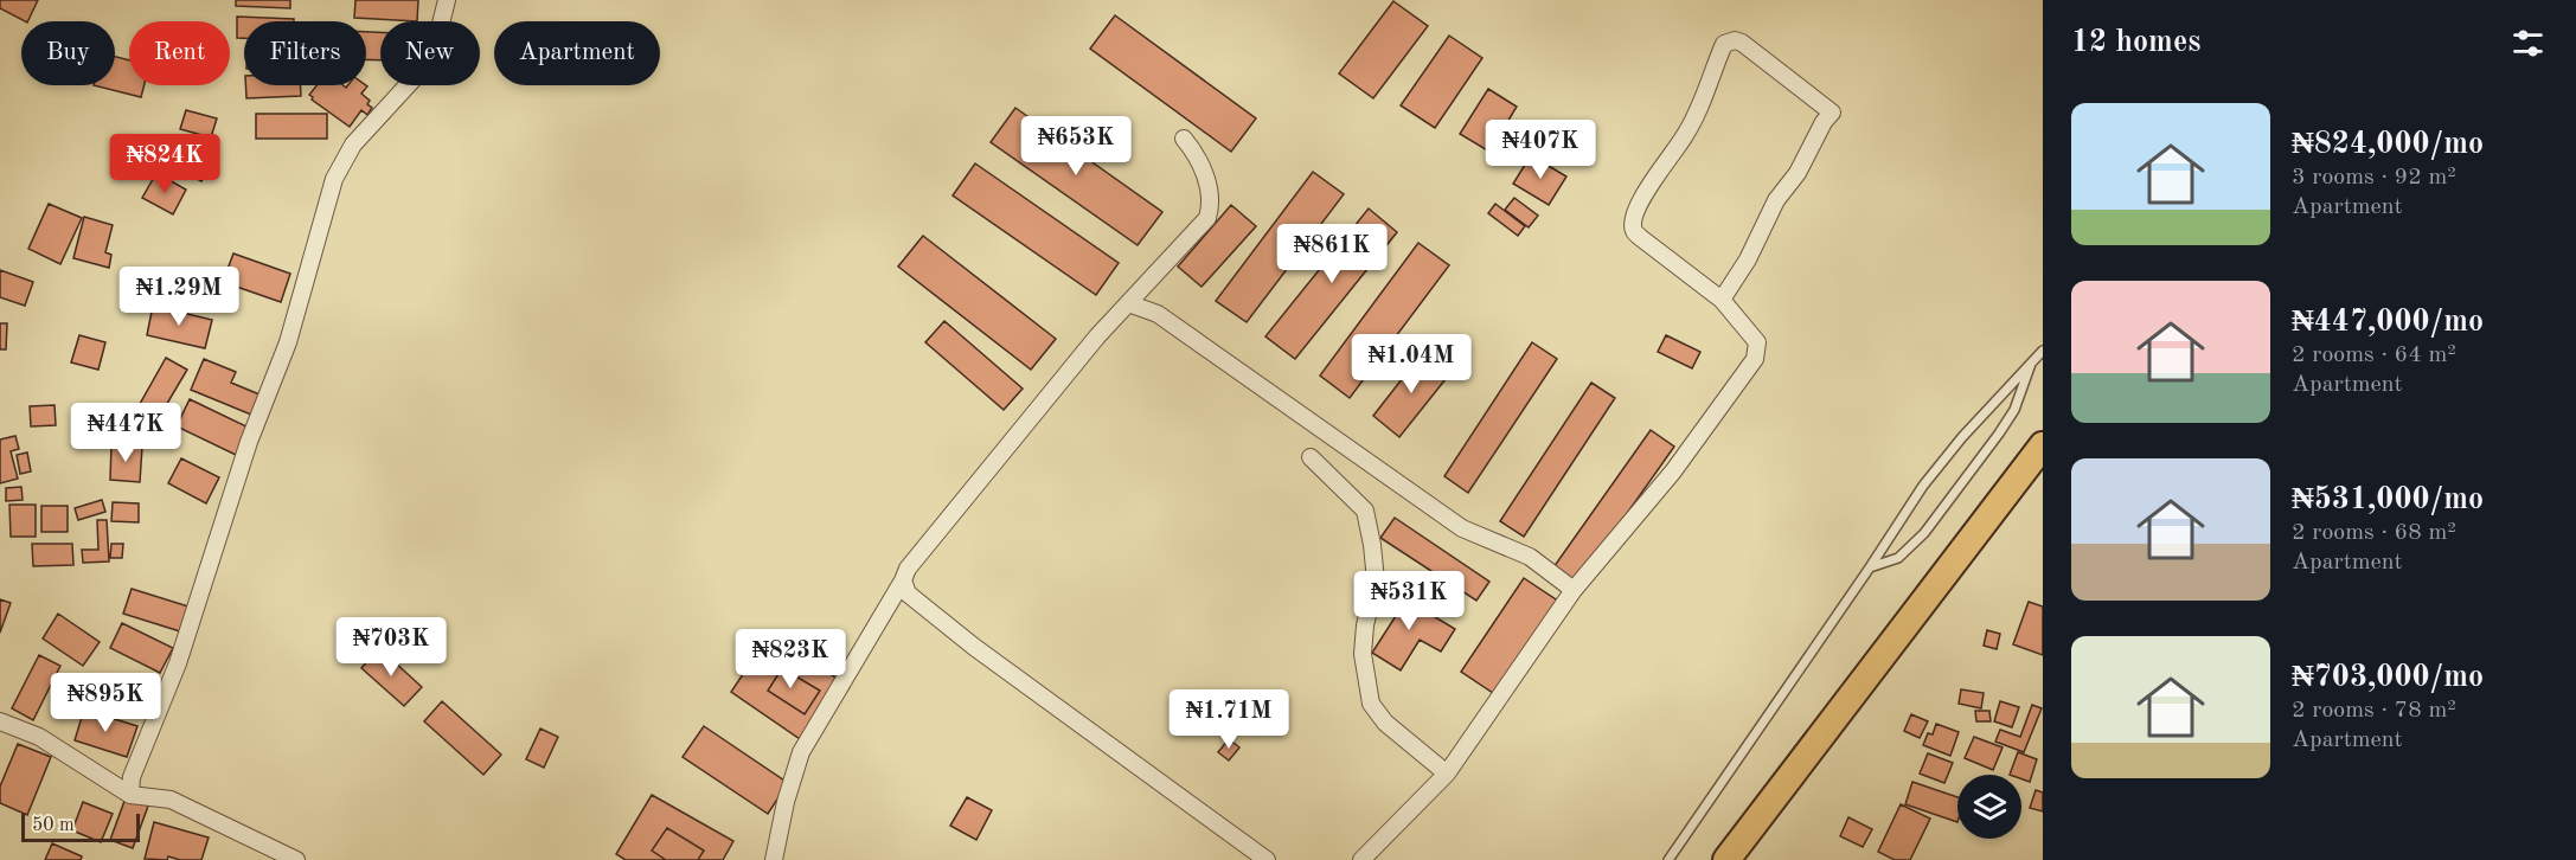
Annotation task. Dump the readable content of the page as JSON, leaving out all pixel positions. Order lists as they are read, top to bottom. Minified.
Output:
{"scale_bar":"50 m","page":{"heading":"12 homes","chip":["Buy","Rent","Filters","New","Apartment"],"list":[{"name":"₦824,000/mo","note":"3 rooms · 92 m² · Apartment"},{"name":"₦447,000/mo","note":"2 rooms · 64 m² · Apartment"},{"name":"₦531,000/mo","note":"2 rooms · 68 m² · Apartment"},{"name":"₦703,000/mo","note":"2 rooms · 78 m² · Apartment"}],"price":["₦653K","₦407K","₦824K","₦861K","₦1.29M","₦1.04M","₦447K","₦531K","₦703K","₦823K","₦895K","₦1.71M"],"scale":"50 m"}}
